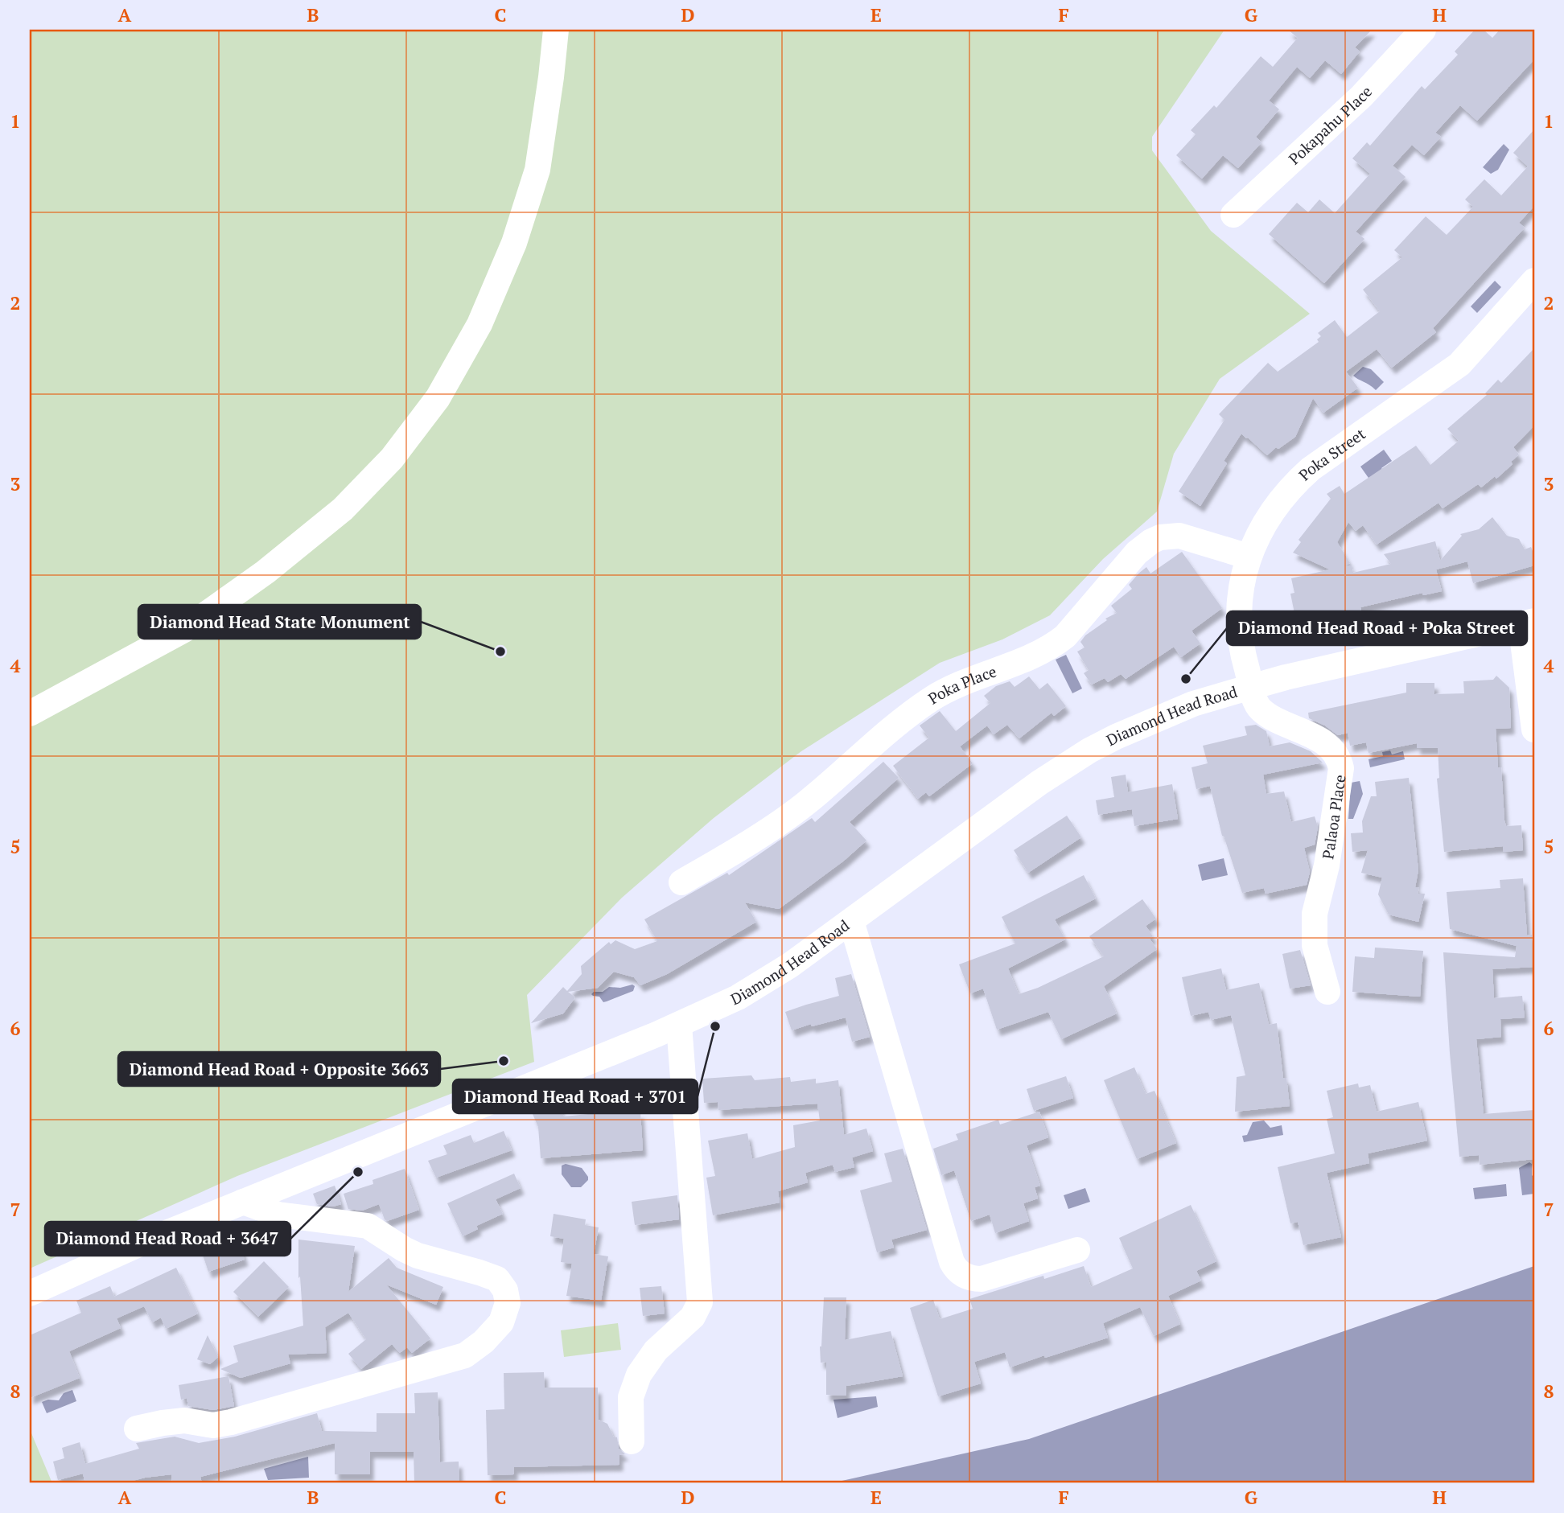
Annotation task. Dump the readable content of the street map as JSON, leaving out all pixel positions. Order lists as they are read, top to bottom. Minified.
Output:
{"streets":{"street":["Pokapahu Place","Poka Street","Poka Place","Diamond Head Road","Palaoa Place"]},"crossings":[["Poka Street","Poka Place"],["Poka Street","Diamond Head Road"],["Poka Street","Palaoa Place"],["Diamond Head Road","Palaoa Place"]],"places":["Diamond Head State Monument","Diamond Head Road + Poka Street","Diamond Head Road + 3701","Diamond Head Road + Opposite 3663","Diamond Head Road + 3647"],"grid":{"columns":["A","B","C","D","E","F","G","H"],"rows":["1","2","3","4","5","6","7","8"]}}
